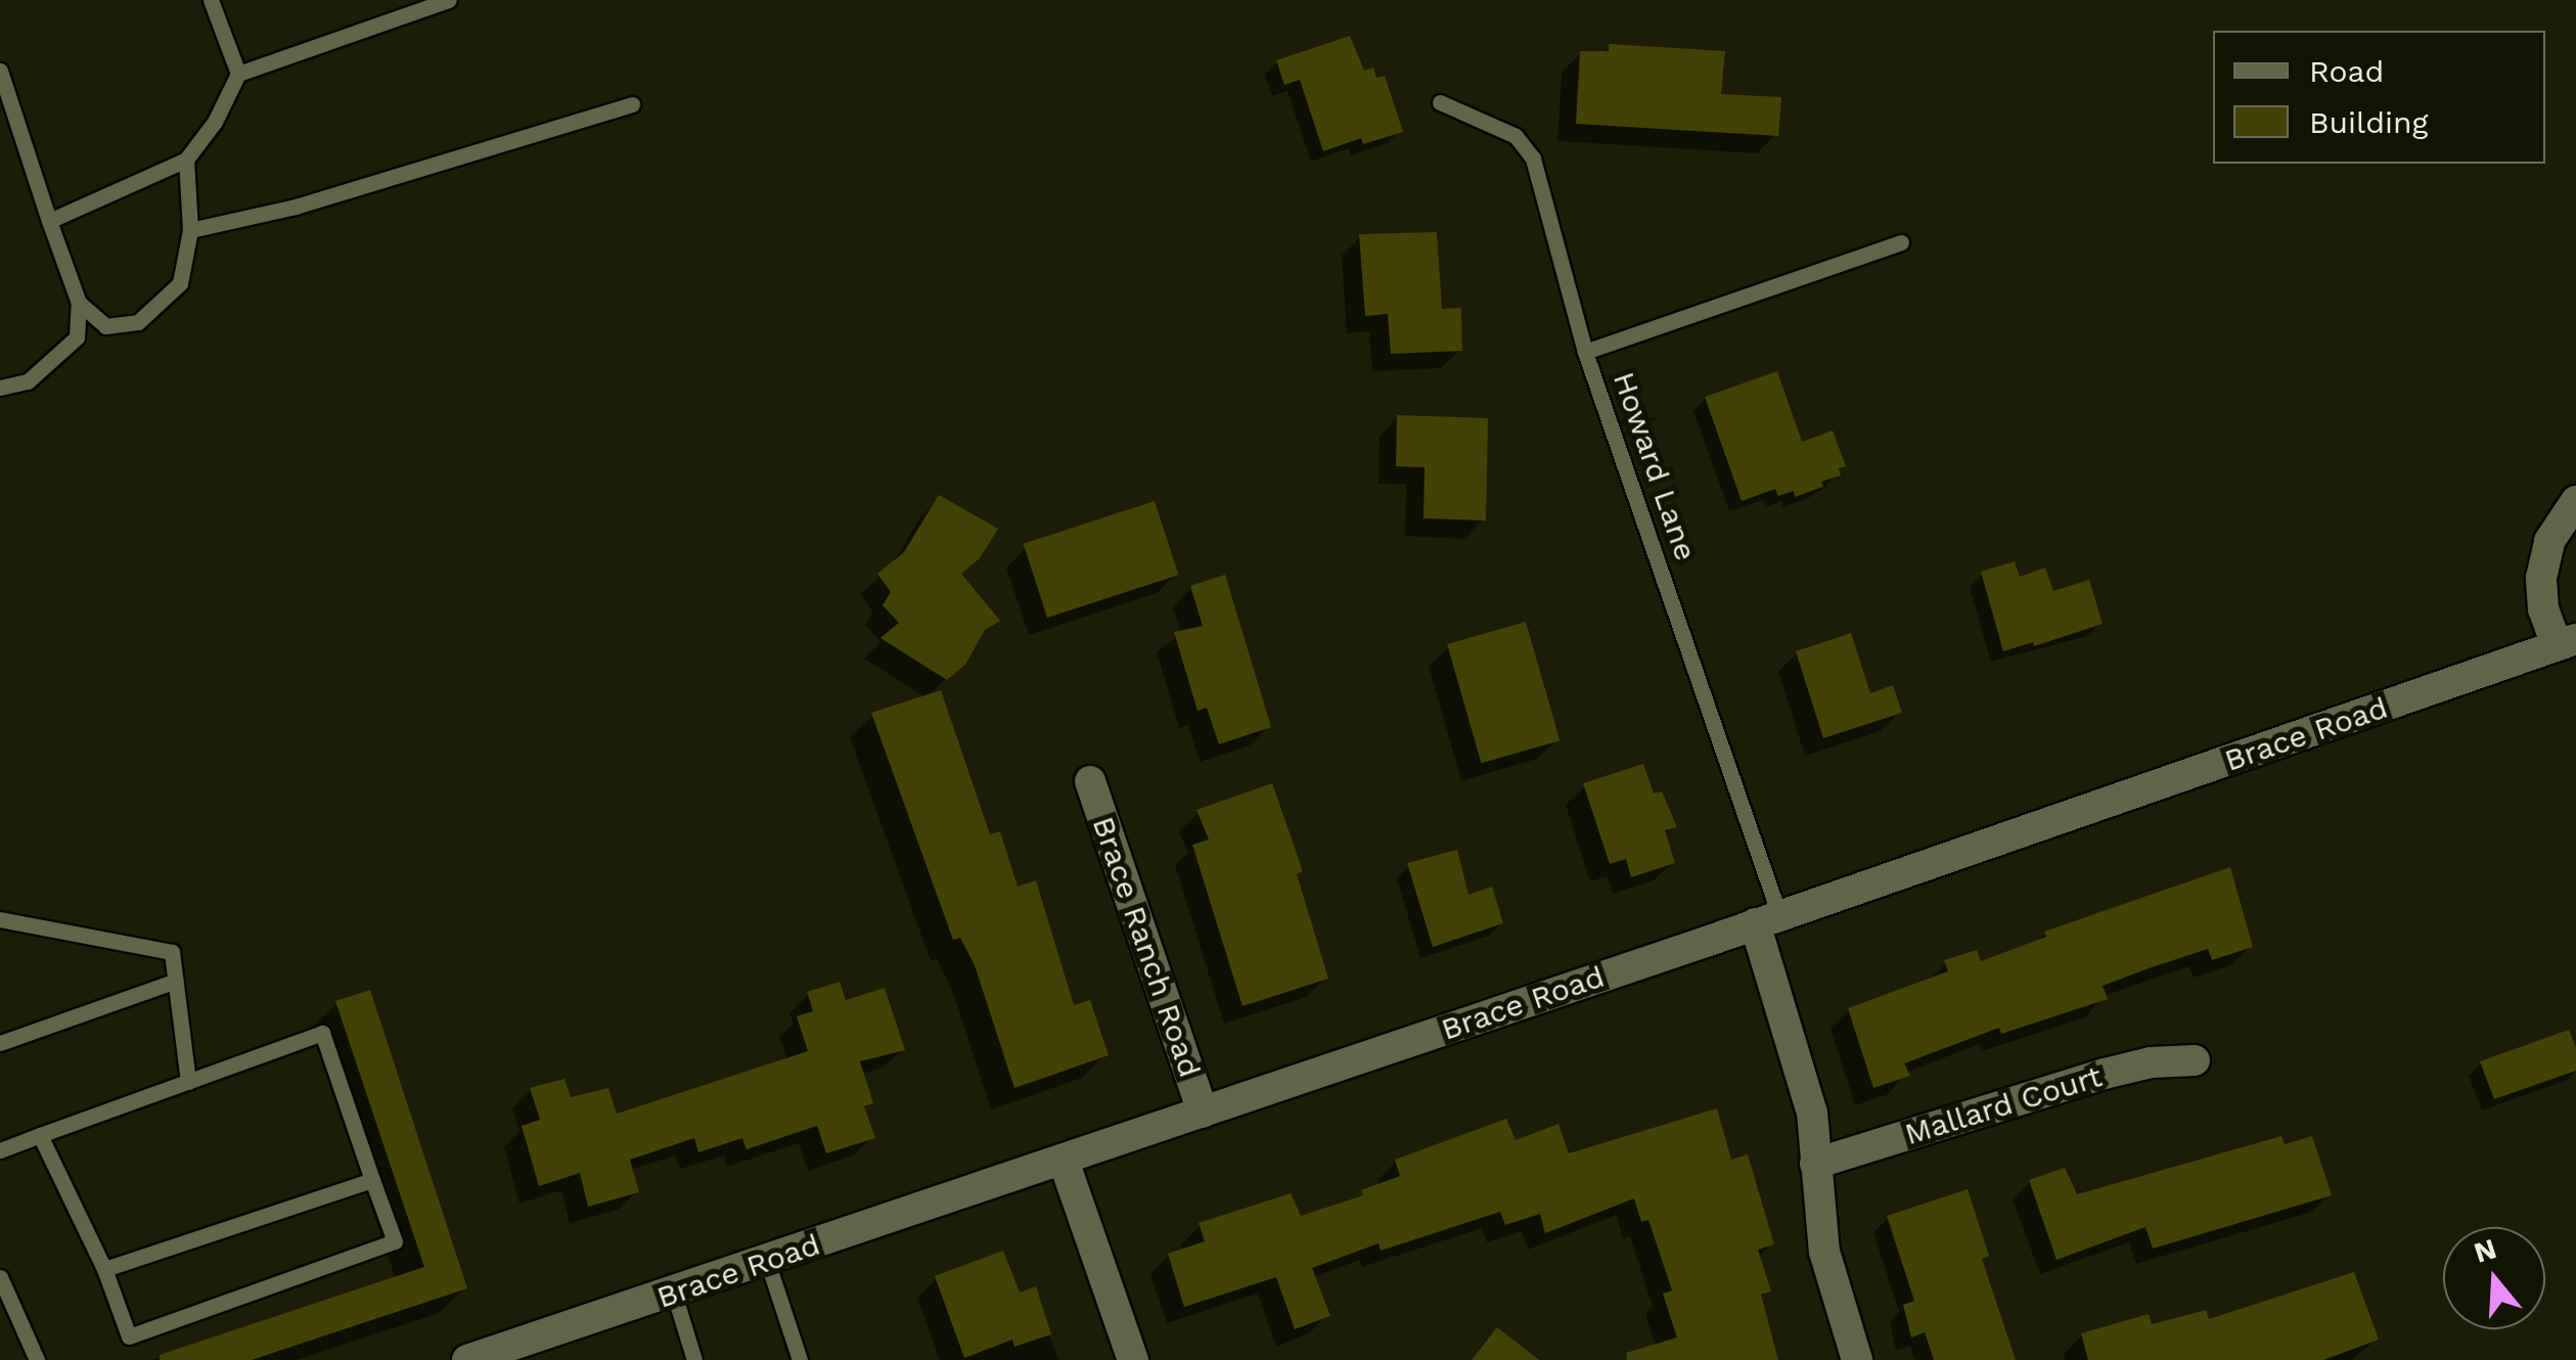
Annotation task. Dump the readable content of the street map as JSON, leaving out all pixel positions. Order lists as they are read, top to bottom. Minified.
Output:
{"streets":{"street":["Brace Road","Brace Ranch Road","Mallard Court"],"lane":["Howard Lane"]},"crossings":[["Howard Lane","Brace Road"],["Brace Road","Brace Ranch Road"]],"legend":["Road","Building"],"north":"top"}
